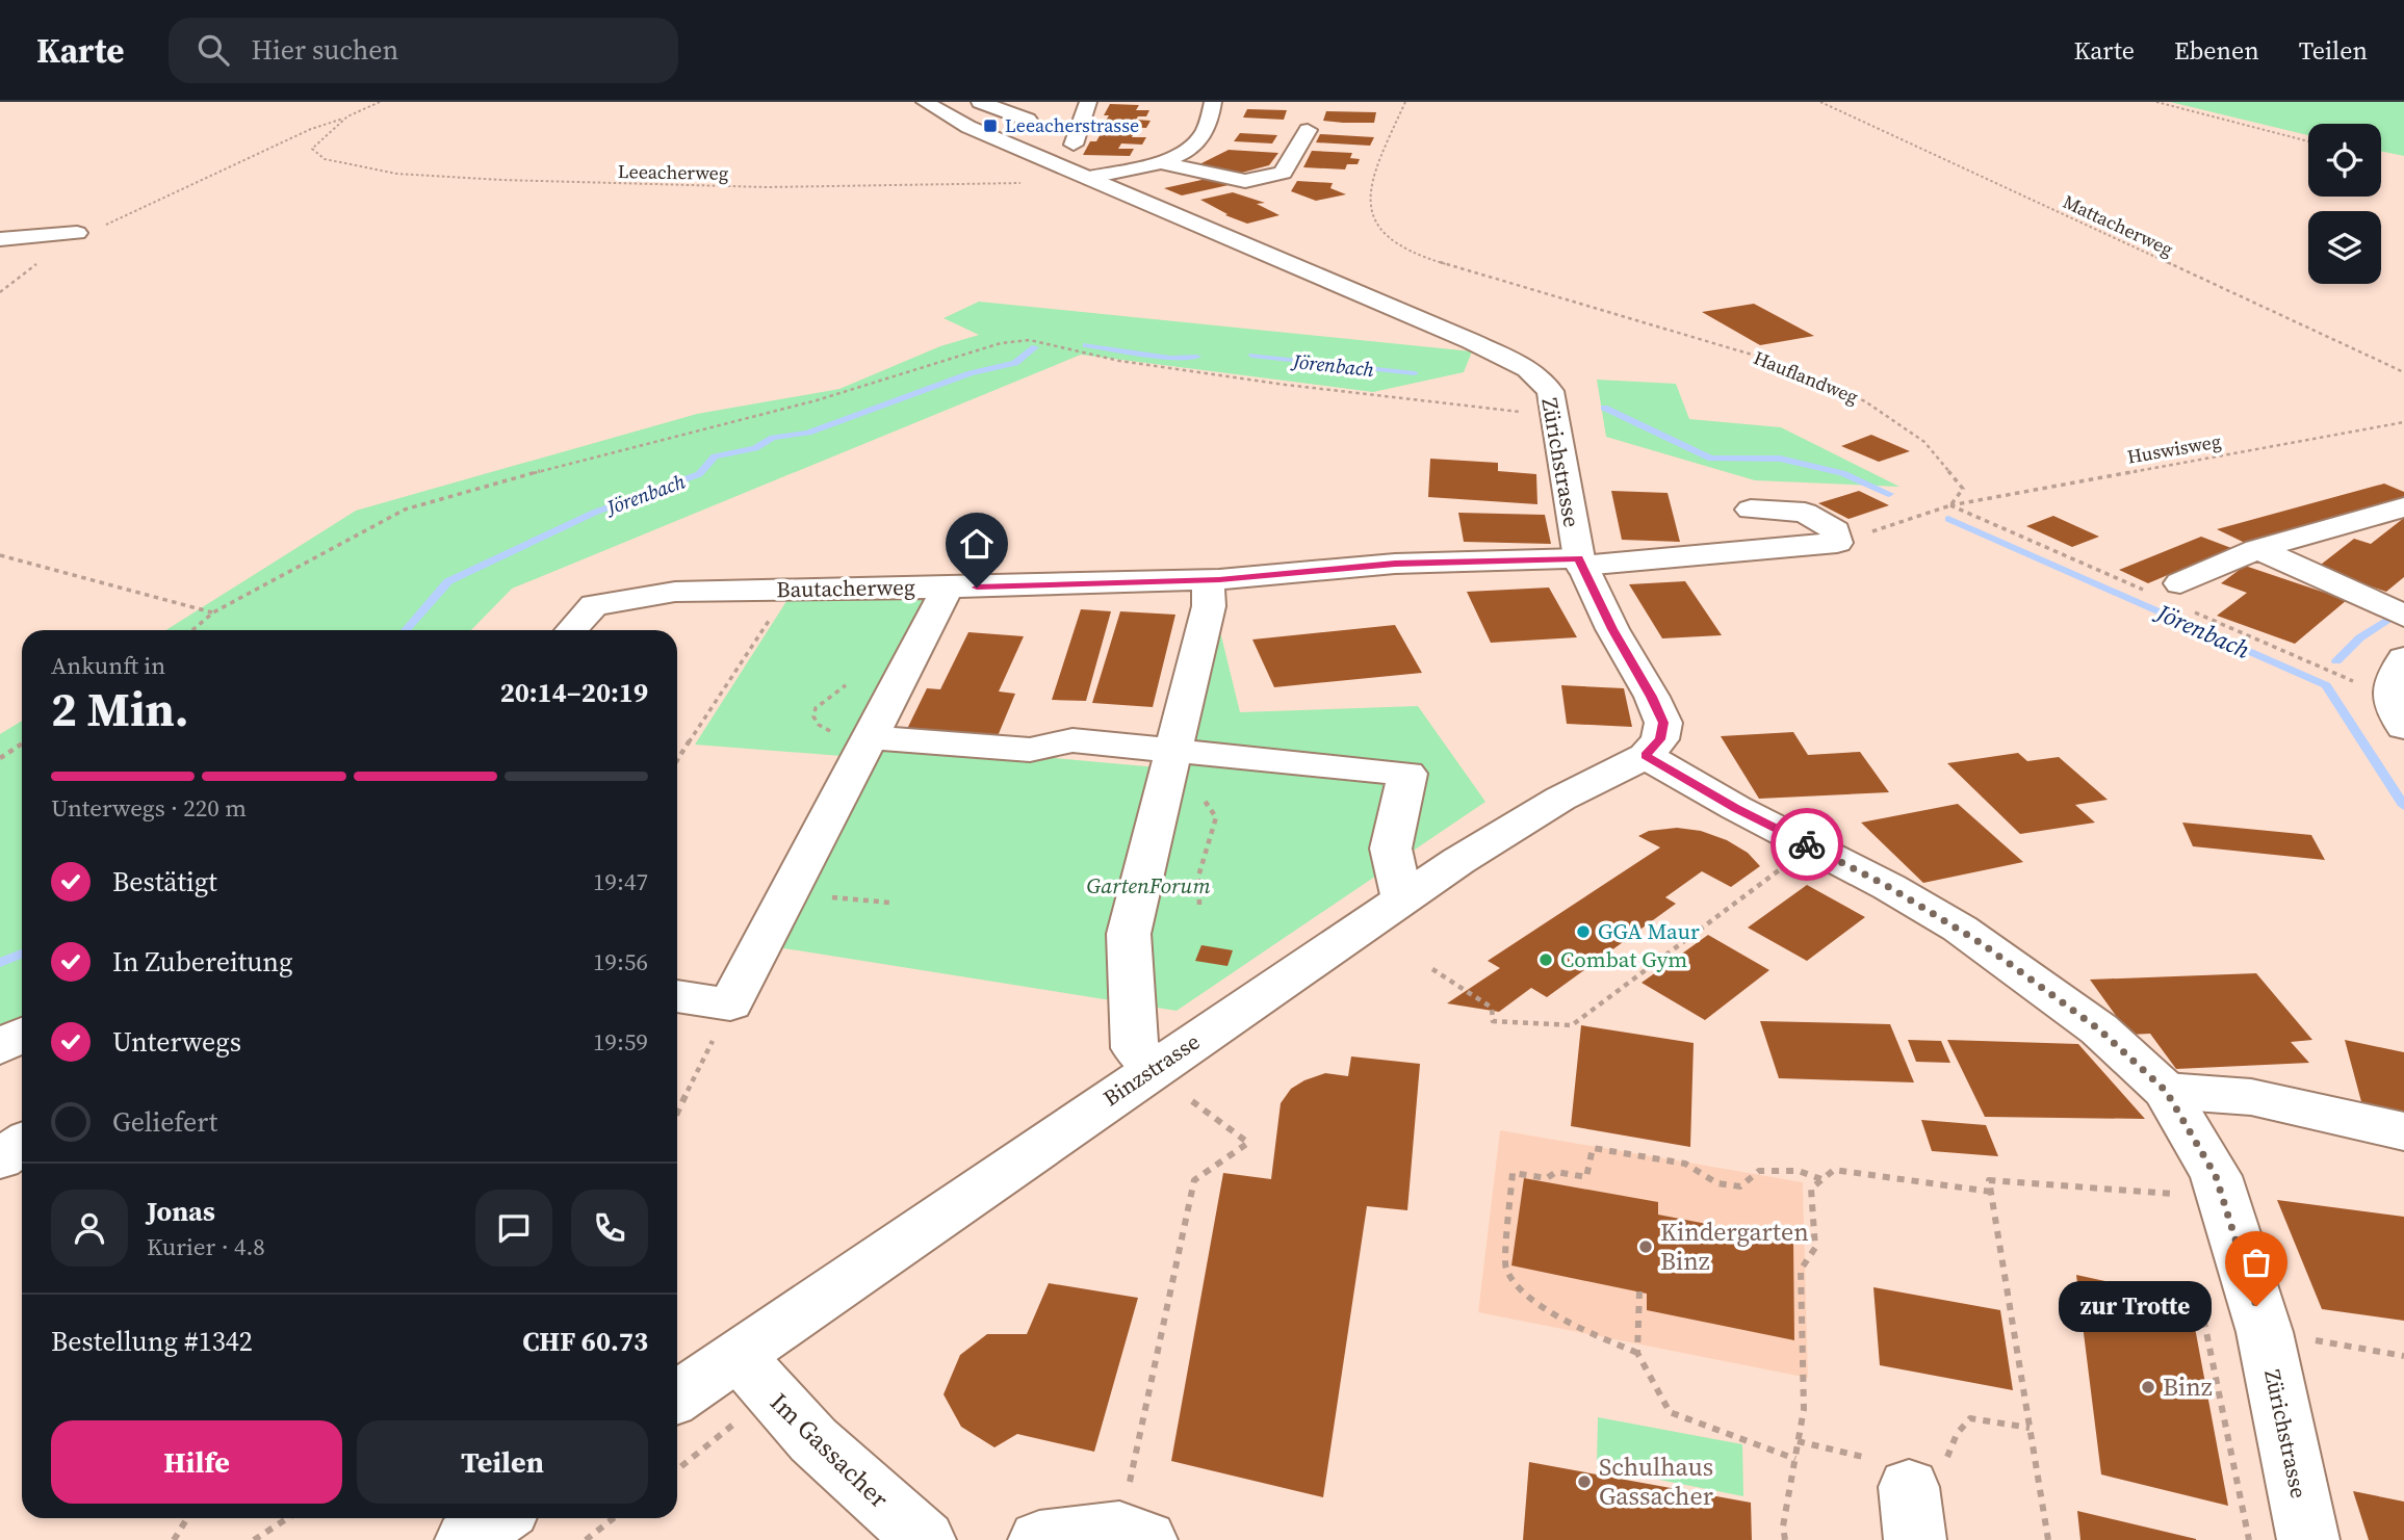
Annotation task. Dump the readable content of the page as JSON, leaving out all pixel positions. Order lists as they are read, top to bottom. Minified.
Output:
{"streets":{"main road":["Zürichstrasse","Bautacherweg","Binzstrasse","Im Gassacher"],"path":["Leeacherweg","Mattacherweg","Hauflandweg","Huswisweg"]},"crossings":[["Leeacherweg","Zürichstrasse"],["Hauflandweg","Huswisweg"],["Zürichstrasse","Bautacherweg"],["Zürichstrasse","Binzstrasse"],["Binzstrasse","Im Gassacher"]],"water":["Jörenbach"],"parks":["GartenForum"],"places":{"transit":["Leeacherstrasse"],"other":["GGA Maur","Combat Gym","Kindergarten Binz","zur Trotte","Binz","Schulhaus Gassacher"]},"page":{"header":"Karte","search":"Hier suchen","nav":["Karte","Ebenen","Teilen"],"heading":["2 Min.","Ankunft in","20:14–20:19"],"panel":["Jonas","Kurier · 4.8","Bestellung #1342","CHF 60.73"],"bar":"Unterwegs · 220 m","list":[["Bestätigt","19:47"],["In Zubereitung","19:56"],["Unterwegs","19:59"],"Geliefert"],"bubble":"zur Trotte","buttons":["Hilfe","Teilen"]}}
